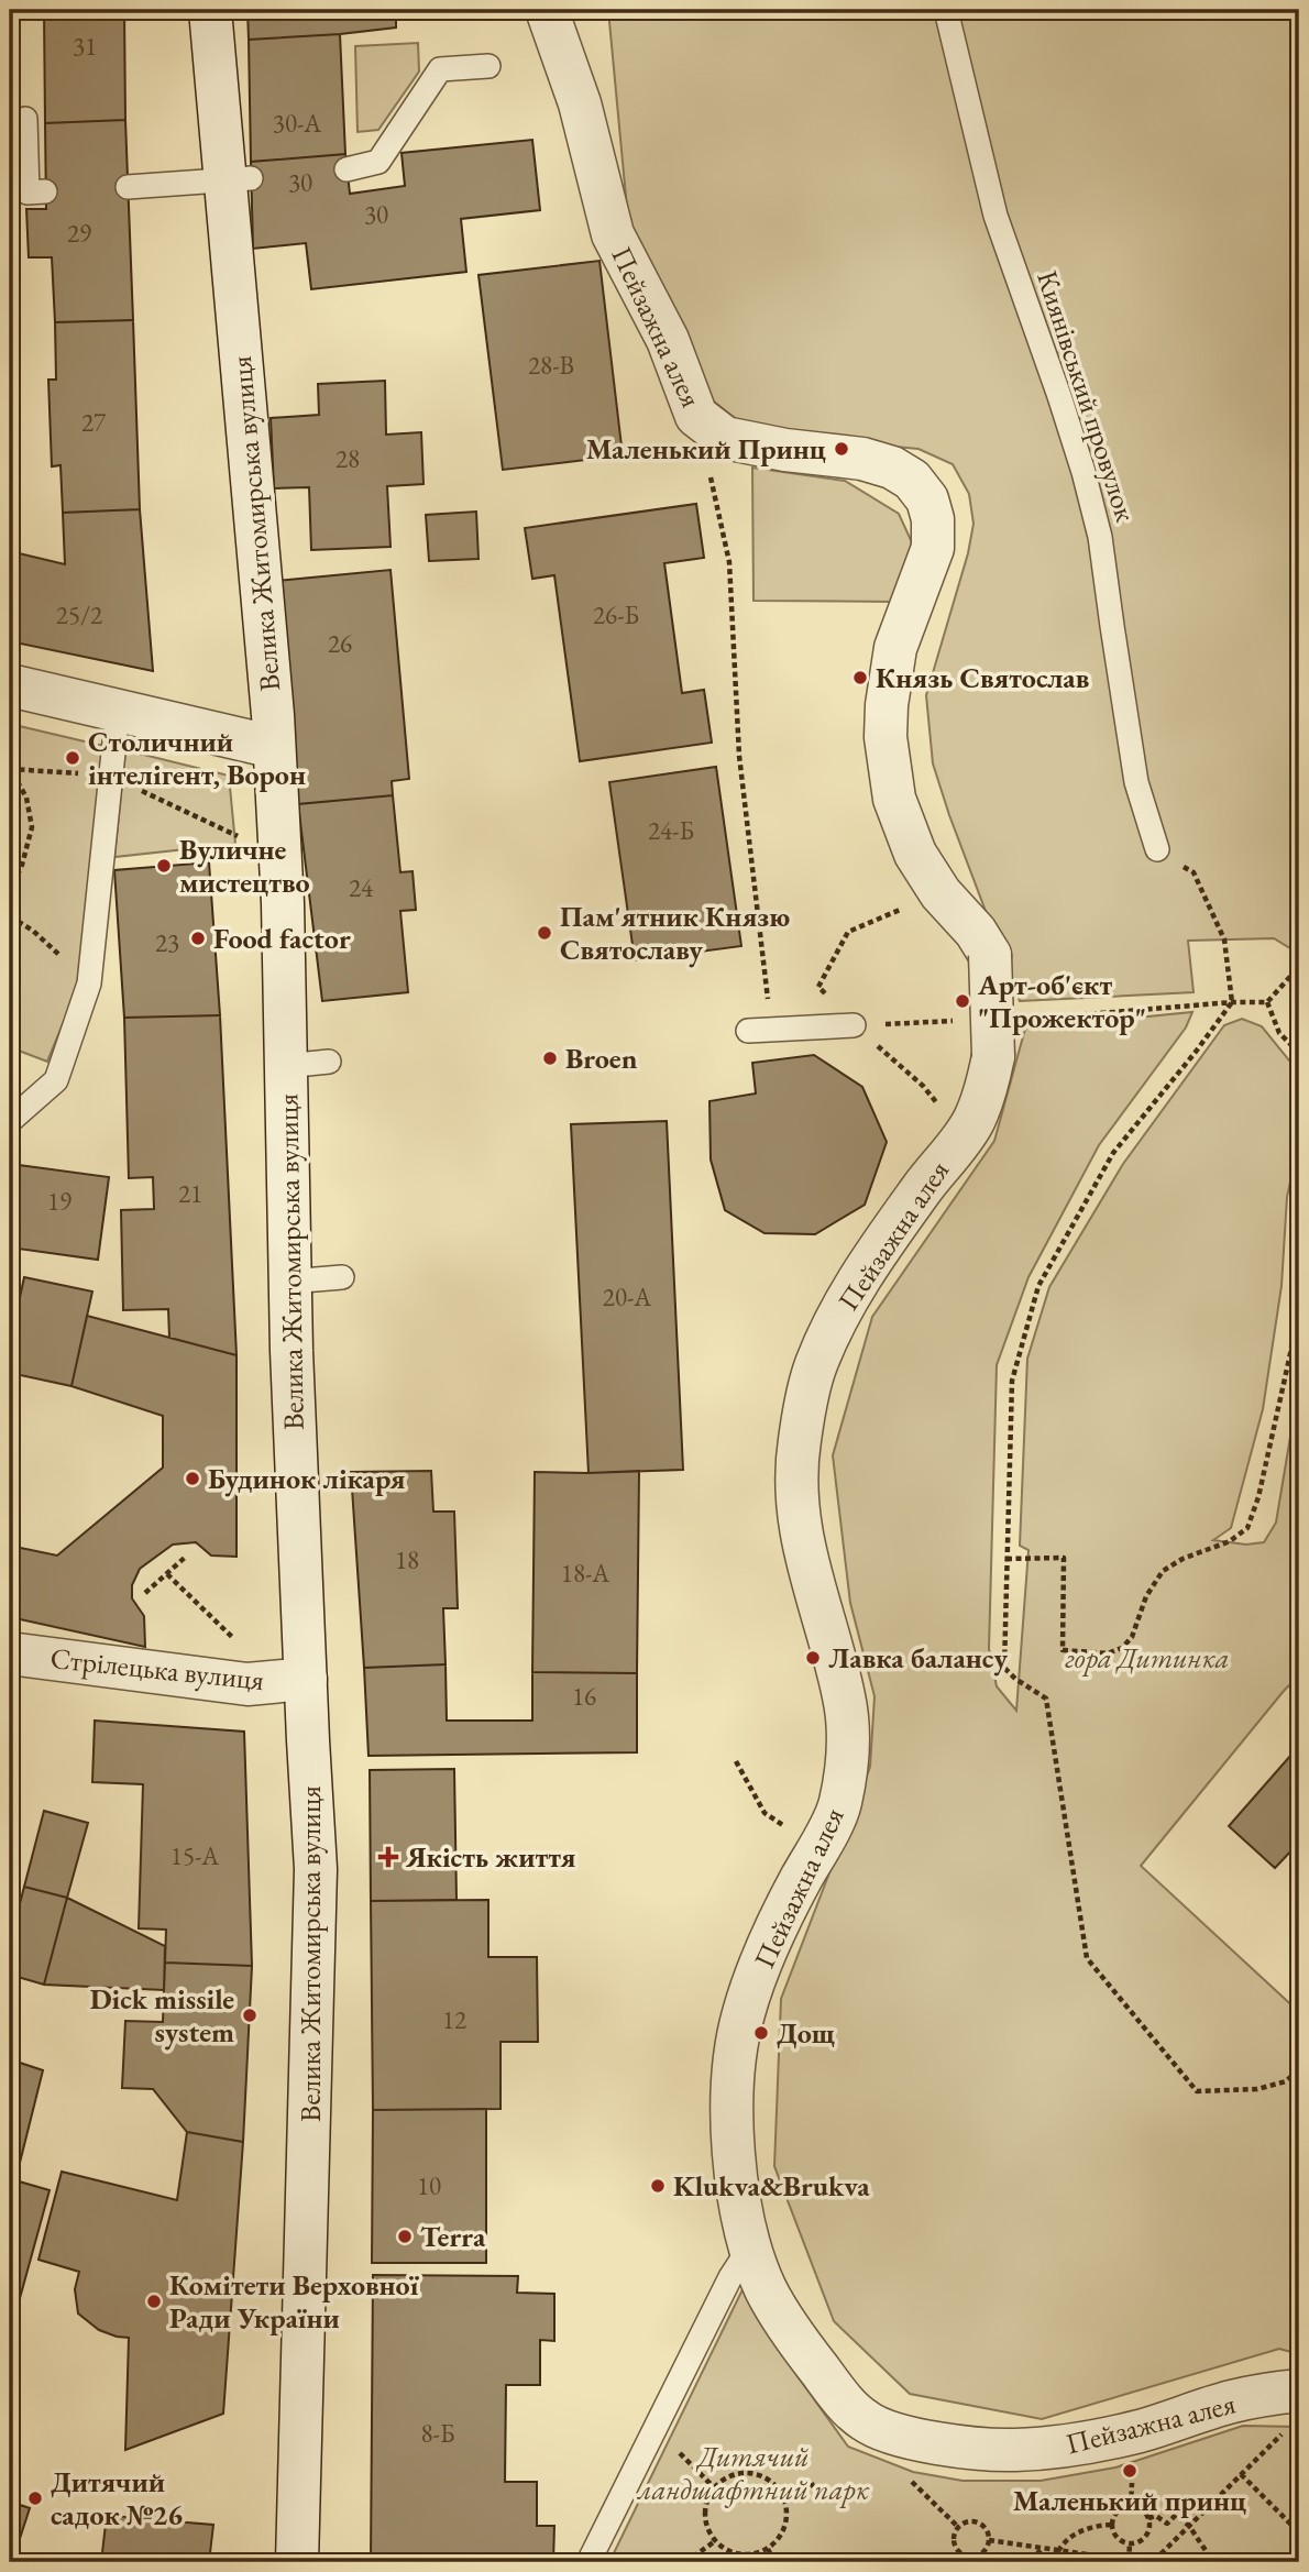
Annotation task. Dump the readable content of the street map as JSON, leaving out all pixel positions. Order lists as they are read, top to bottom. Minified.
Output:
{"streets":{"street":["Пейзажна алея","Велика Житомирська вулиця","Стрілецька вулиця"],"lane":["Киянівський провулок"]},"crossings":[["Велика Житомирська вулиця","Стрілецька вулиця"]],"parks":["гора Дитинка","Дитячий ландшафтний парк"],"places":{"other":["Маленький Принц","Князь Святослав","Столичний інтелігент, Ворон","Вуличне мистецтво","Пам'ятник Князю Святославу","Food factor","Арт-об'єкт \"Прожектор\"","Broen","Будинок лікаря","Лавка балансу","Dick missile system","Дощ","Klukva&Brukva","Terra","Комітети Верховної Ради України","Маленький принц","Дитячий садок №26"],"health":["Якість життя"]},"house_numbers":["31","30-А","30","30","29","28-В","27","28","25/2","26-Б","26","24-Б","24","23","21","19","20-А","18","18-А","16","15-А","12","10","8-Б"]}
